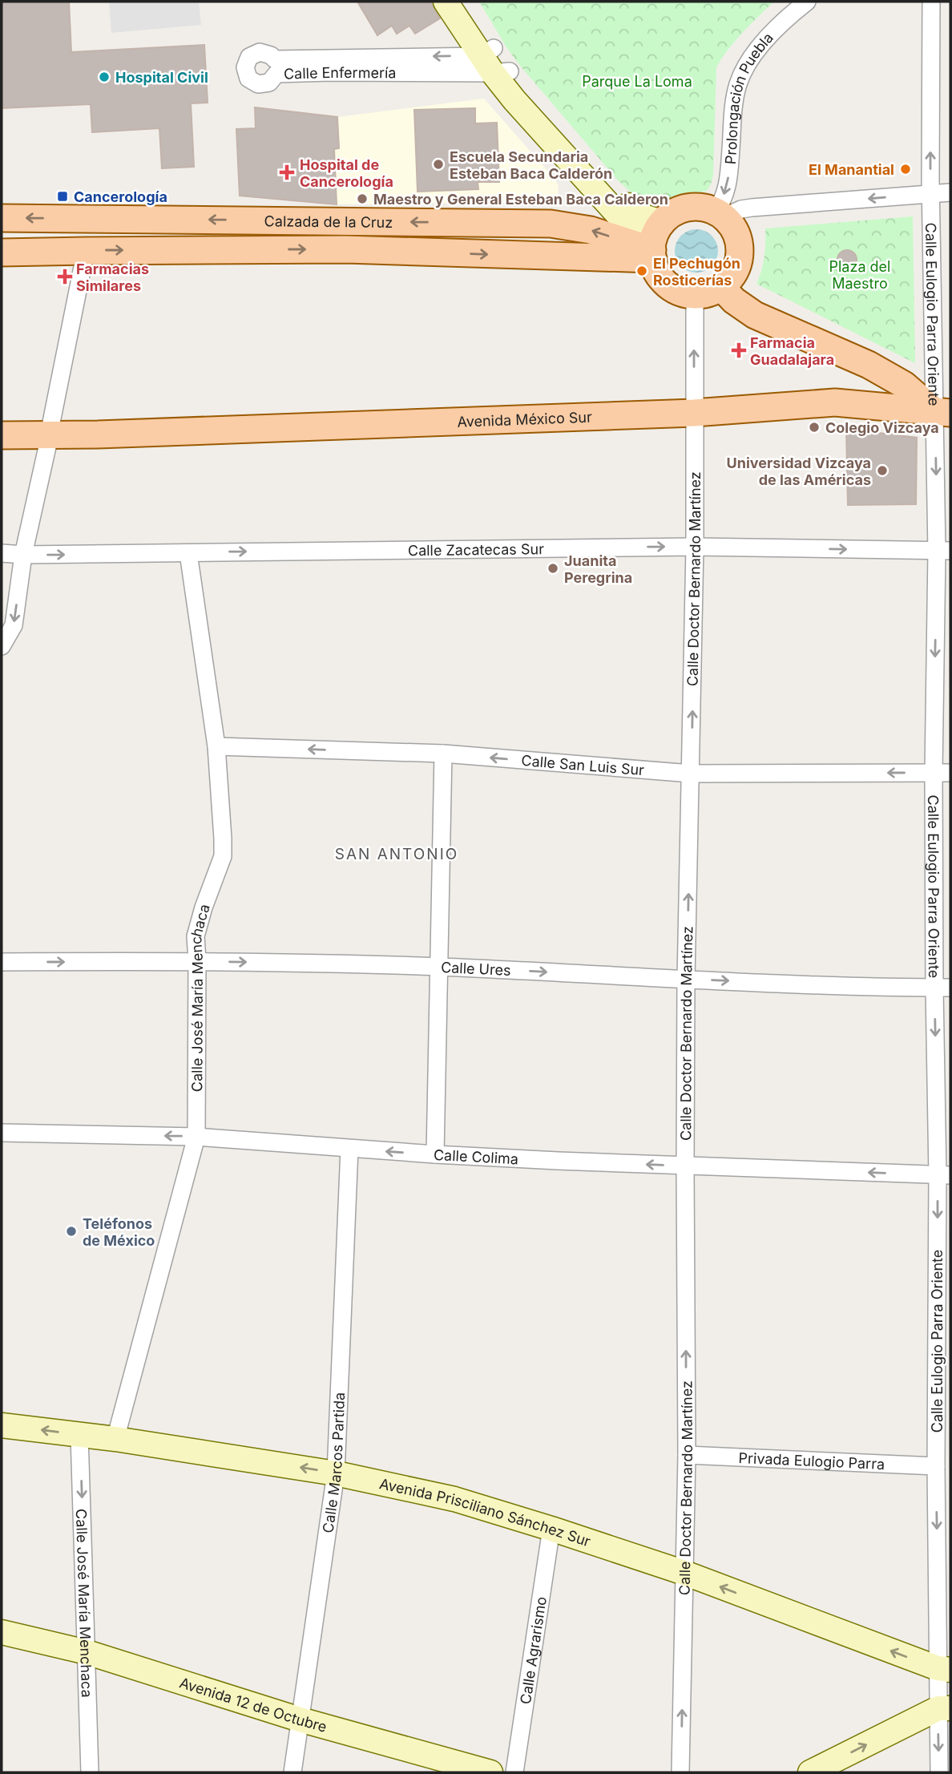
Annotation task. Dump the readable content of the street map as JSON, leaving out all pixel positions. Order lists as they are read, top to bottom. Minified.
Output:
{"streets":{"main road":["Calzada de la Cruz","Avenida México Sur","Avenida Prisciliano Sánchez Sur","Avenida 12 de Octubre"],"street":["Calle Enfermería","Prolongación Puebla","Calle Eulogio Parra Oriente","Calle Zacatecas Sur","Calle Doctor Bernardo Martínez","Calle San Luis Sur","Calle Ures","Calle José María Menchaca","Calle Colima","Privada Eulogio Parra","Calle Marcos Partida","Calle Agrarismo"]},"crossings":[["Prolongación Puebla","Calzada de la Cruz"],["Prolongación Puebla","Calle Doctor Bernardo Martínez"],["Calzada de la Cruz","Calle Doctor Bernardo Martínez"],["Calle Eulogio Parra Oriente","Avenida México Sur"],["Calle Eulogio Parra Oriente","Calle Zacatecas Sur"],["Calle Eulogio Parra Oriente","Calle San Luis Sur"],["Calle Eulogio Parra Oriente","Calle Ures"],["Calle Eulogio Parra Oriente","Calle Colima"],["Calle Eulogio Parra Oriente","Privada Eulogio Parra"],["Calle Eulogio Parra Oriente","Avenida Prisciliano Sánchez Sur"],["Avenida México Sur","Calle Doctor Bernardo Martínez"],["Calle Zacatecas Sur","Calle Doctor Bernardo Martínez"],["Calle Zacatecas Sur","Calle José María Menchaca"],["Calle Doctor Bernardo Martínez","Calle San Luis Sur"],["Calle Doctor Bernardo Martínez","Calle Ures"],["Calle Doctor Bernardo Martínez","Calle Colima"],["Calle Doctor Bernardo Martínez","Privada Eulogio Parra"],["Calle Doctor Bernardo Martínez","Avenida Prisciliano Sánchez Sur"],["Calle San Luis Sur","Calle José María Menchaca"],["Calle Ures","Calle José María Menchaca"],["Calle José María Menchaca","Calle Colima"],["Calle José María Menchaca","Avenida Prisciliano Sánchez Sur"],["Calle José María Menchaca","Avenida 12 de Octubre"],["Calle Colima","Calle Marcos Partida"],["Calle Marcos Partida","Avenida Prisciliano Sánchez Sur"],["Calle Marcos Partida","Avenida 12 de Octubre"],["Avenida Prisciliano Sánchez Sur","Calle Agrarismo"]],"one_way":["Prolongación Puebla","Calle Zacatecas Sur","Calle Doctor Bernardo Martínez","Calle San Luis Sur","Calle Ures","Calle Colima","Avenida Prisciliano Sánchez Sur"],"districts":["SAN ANTONIO"],"parks":["Parque La Loma","Plaza del Maestro"],"places":{"other":["Hospital Civil","Escuela Secundaria Esteban Baca Calderón","El Manantial","Maestro y General Esteban Baca Calderon","El Pechugón Rosticerías","Colegio Vizcaya","Universidad Vizcaya de las Américas","Juanita Peregrina","Teléfonos de México"],"health":["Hospital de Cancerología","Farmacias Similares","Farmacia Guadalajara"],"transit":["Cancerología"]}}
